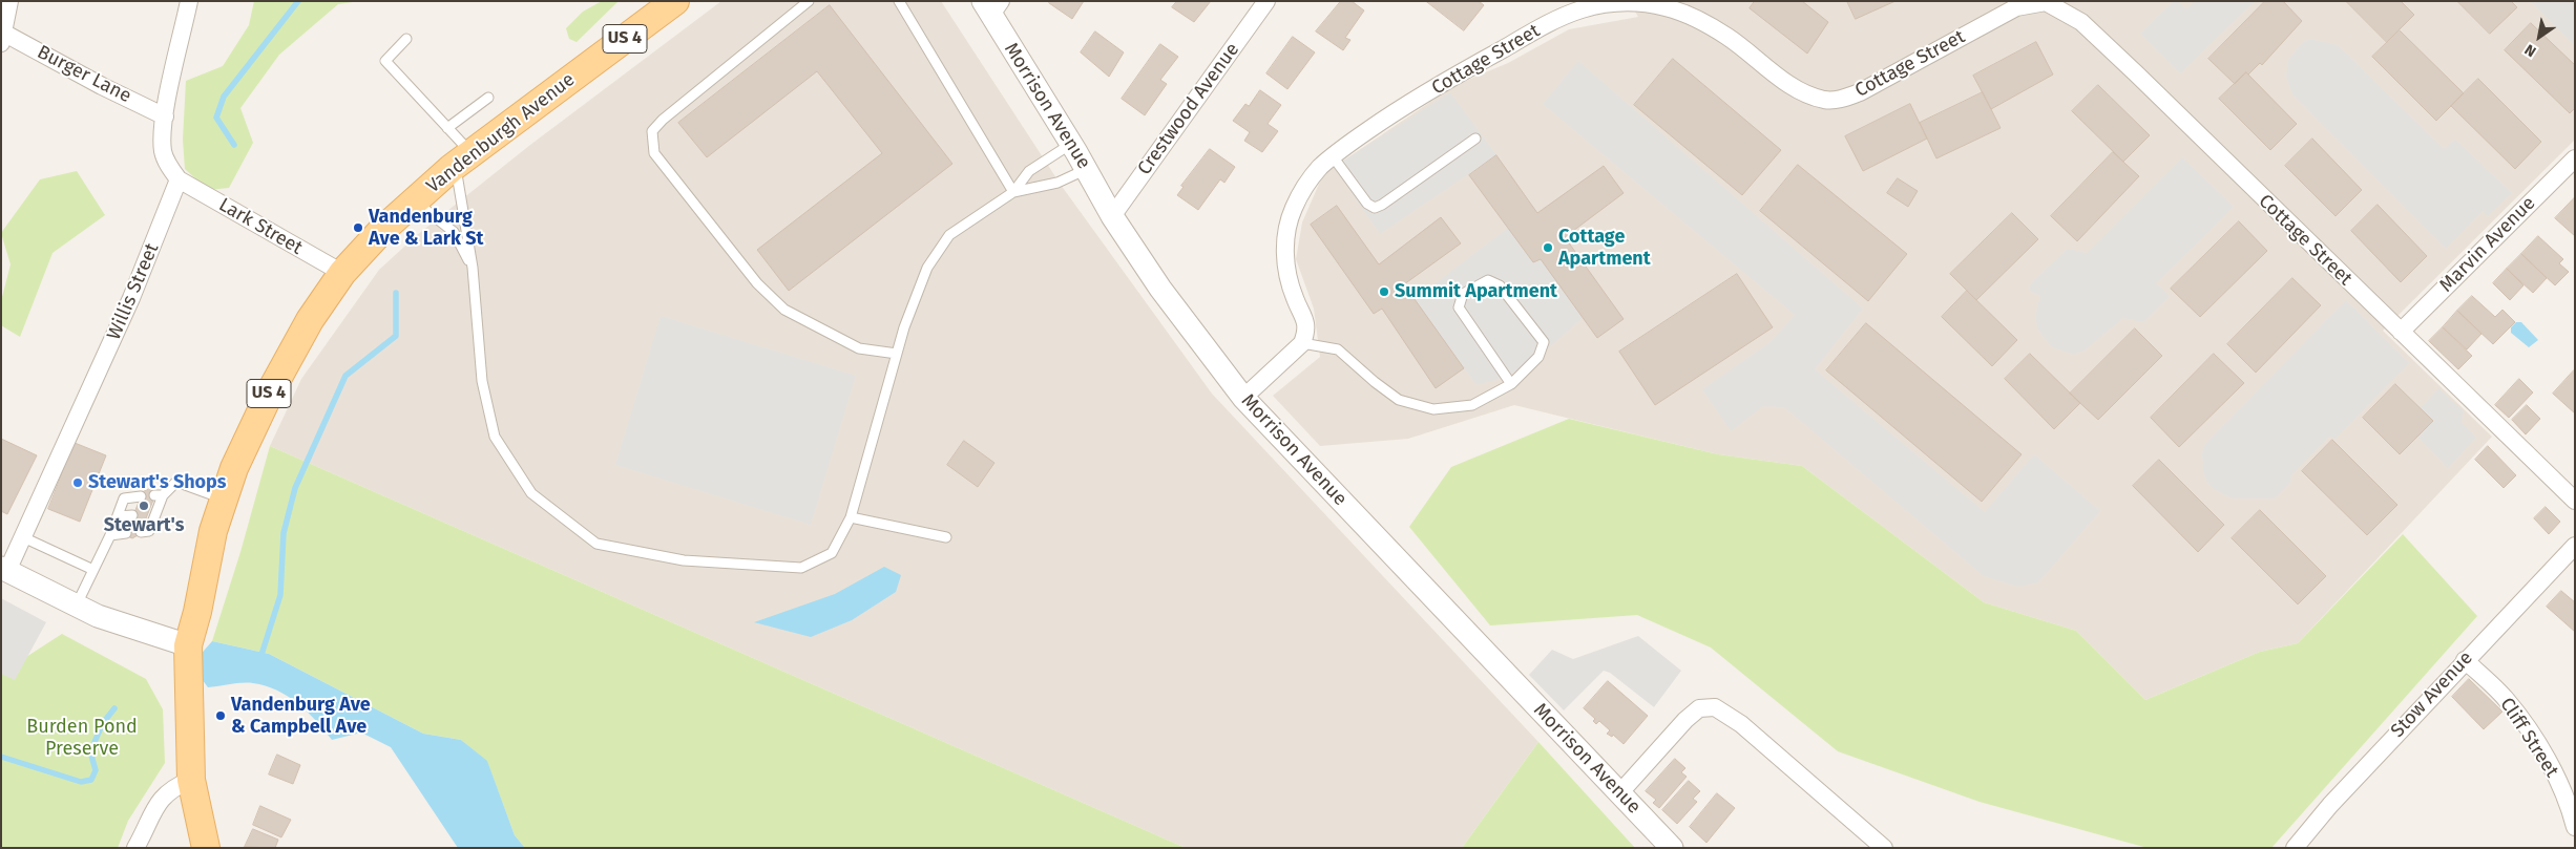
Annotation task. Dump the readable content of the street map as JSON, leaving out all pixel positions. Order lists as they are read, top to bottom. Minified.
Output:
{"streets":{"main road":["US 4","Vandenburgh Avenue"],"street":["Cottage Street","Burger Lane","Morrison Avenue","Crestwood Avenue","Lark Street","Marvin Avenue","Willis Street","Stow Avenue","Cliff Street"]},"crossings":[["US 4","Vandenburgh Avenue"],["Cottage Street","Marvin Avenue"],["Morrison Avenue","Crestwood Avenue"],["Vandenburgh Avenue","Lark Street"],["Lark Street","Willis Street"],["Stow Avenue","Cliff Street"]],"parks":["Burden Pond Preserve"],"places":["Vandenburg Ave & Lark St","Cottage Apartment","Summit Apartment","Stewart's Shops","Stewart's","Vandenburg Ave & Campbell Ave"],"north":"bottom left"}
